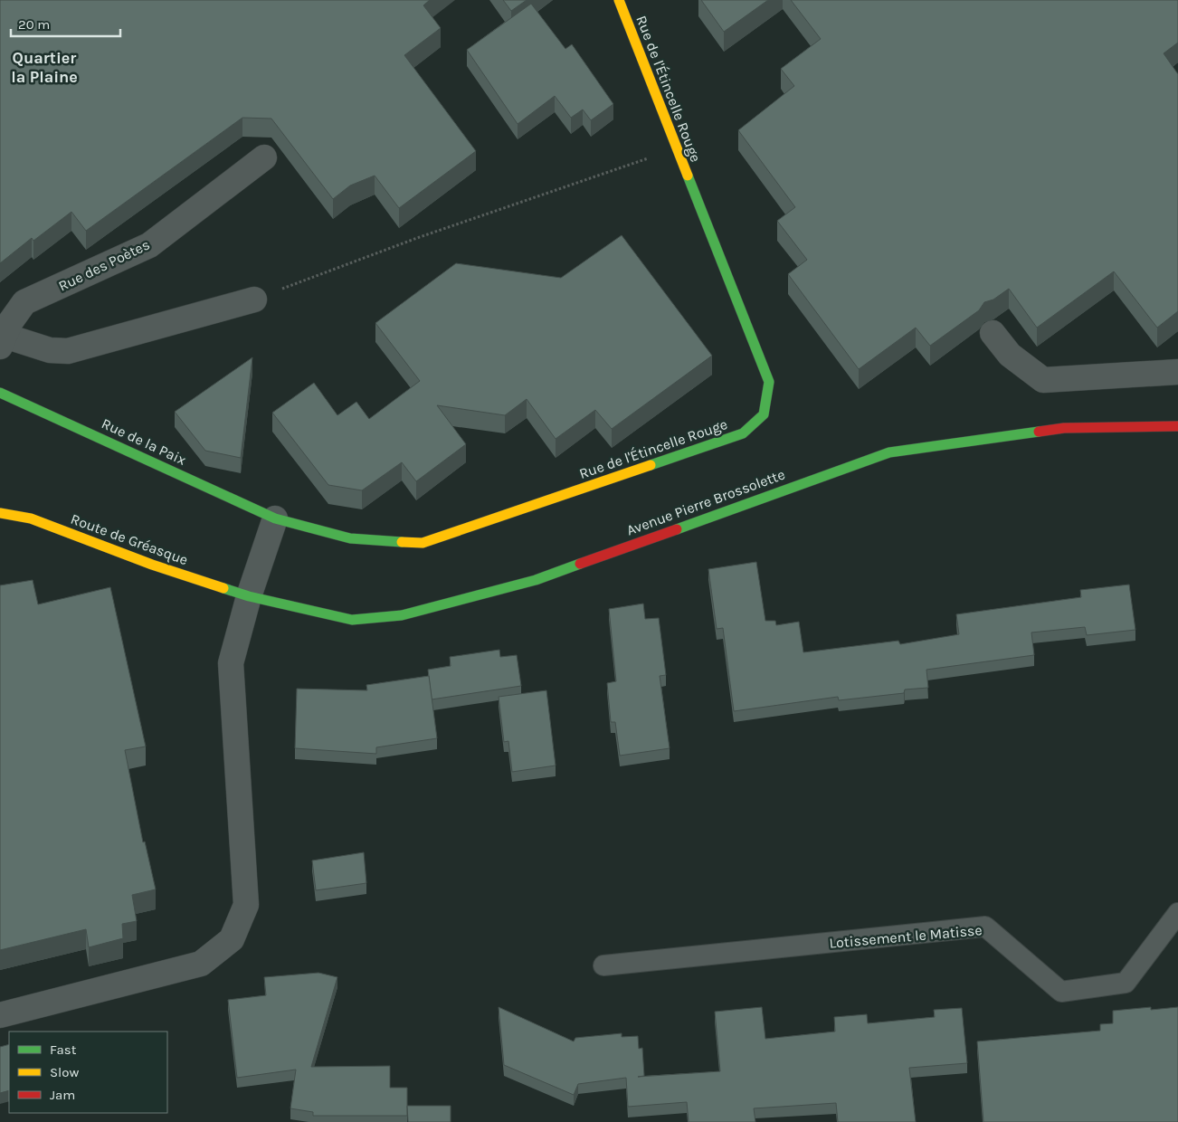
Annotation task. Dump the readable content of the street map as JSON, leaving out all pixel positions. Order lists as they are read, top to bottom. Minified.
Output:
{"streets":{"street":["Rue de l'Étincelle Rouge","Rue des Poètes","Rue de la Paix","Avenue Pierre Brossolette","Route de Gréasque"],"lane":["Lotissement le Matisse"]},"crossings":[["Rue de l'Étincelle Rouge","Rue de la Paix"],["Avenue Pierre Brossolette","Route de Gréasque"]],"districts":["Quartier la Plaine"],"legend":["Fast","Slow","Jam"],"scale_bar":"20 m"}
